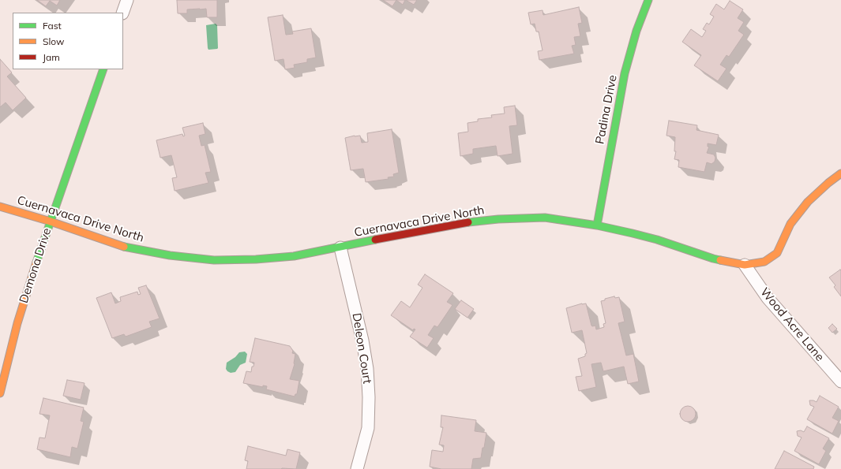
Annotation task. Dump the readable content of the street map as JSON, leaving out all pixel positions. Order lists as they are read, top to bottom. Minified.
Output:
{"streets":{"street":["Padina Drive","Cuernavaca Drive North","Demona Drive","Wood Acre Lane","Deleon Court"]},"crossings":[["Padina Drive","Cuernavaca Drive North"],["Cuernavaca Drive North","Demona Drive"],["Cuernavaca Drive North","Wood Acre Lane"],["Cuernavaca Drive North","Deleon Court"]],"legend":["Fast","Slow","Jam"]}
